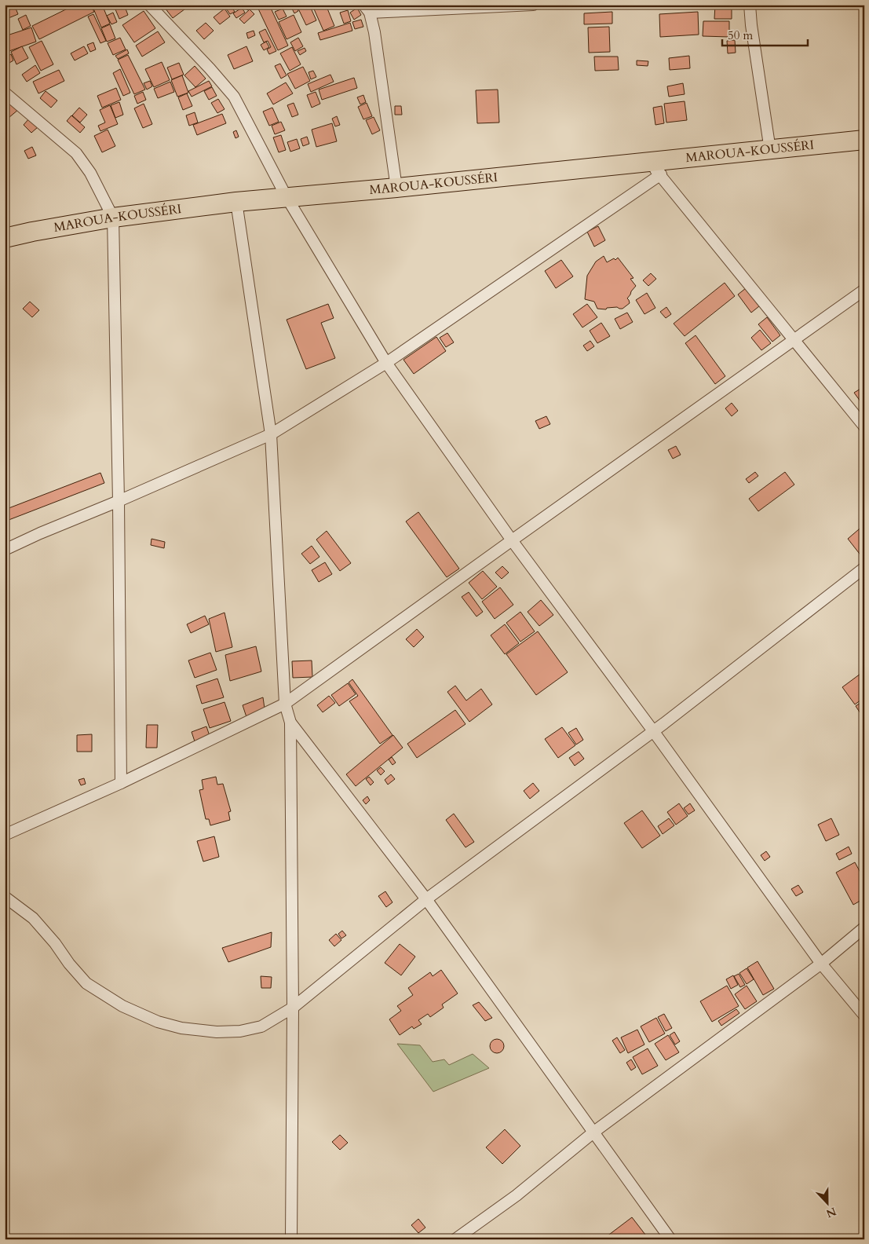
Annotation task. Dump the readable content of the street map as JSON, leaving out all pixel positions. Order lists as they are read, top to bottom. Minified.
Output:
{"streets":{"highway":["MAROUA-KOUSSÉRI"]},"scale_bar":"50 m","north":"bottom"}
